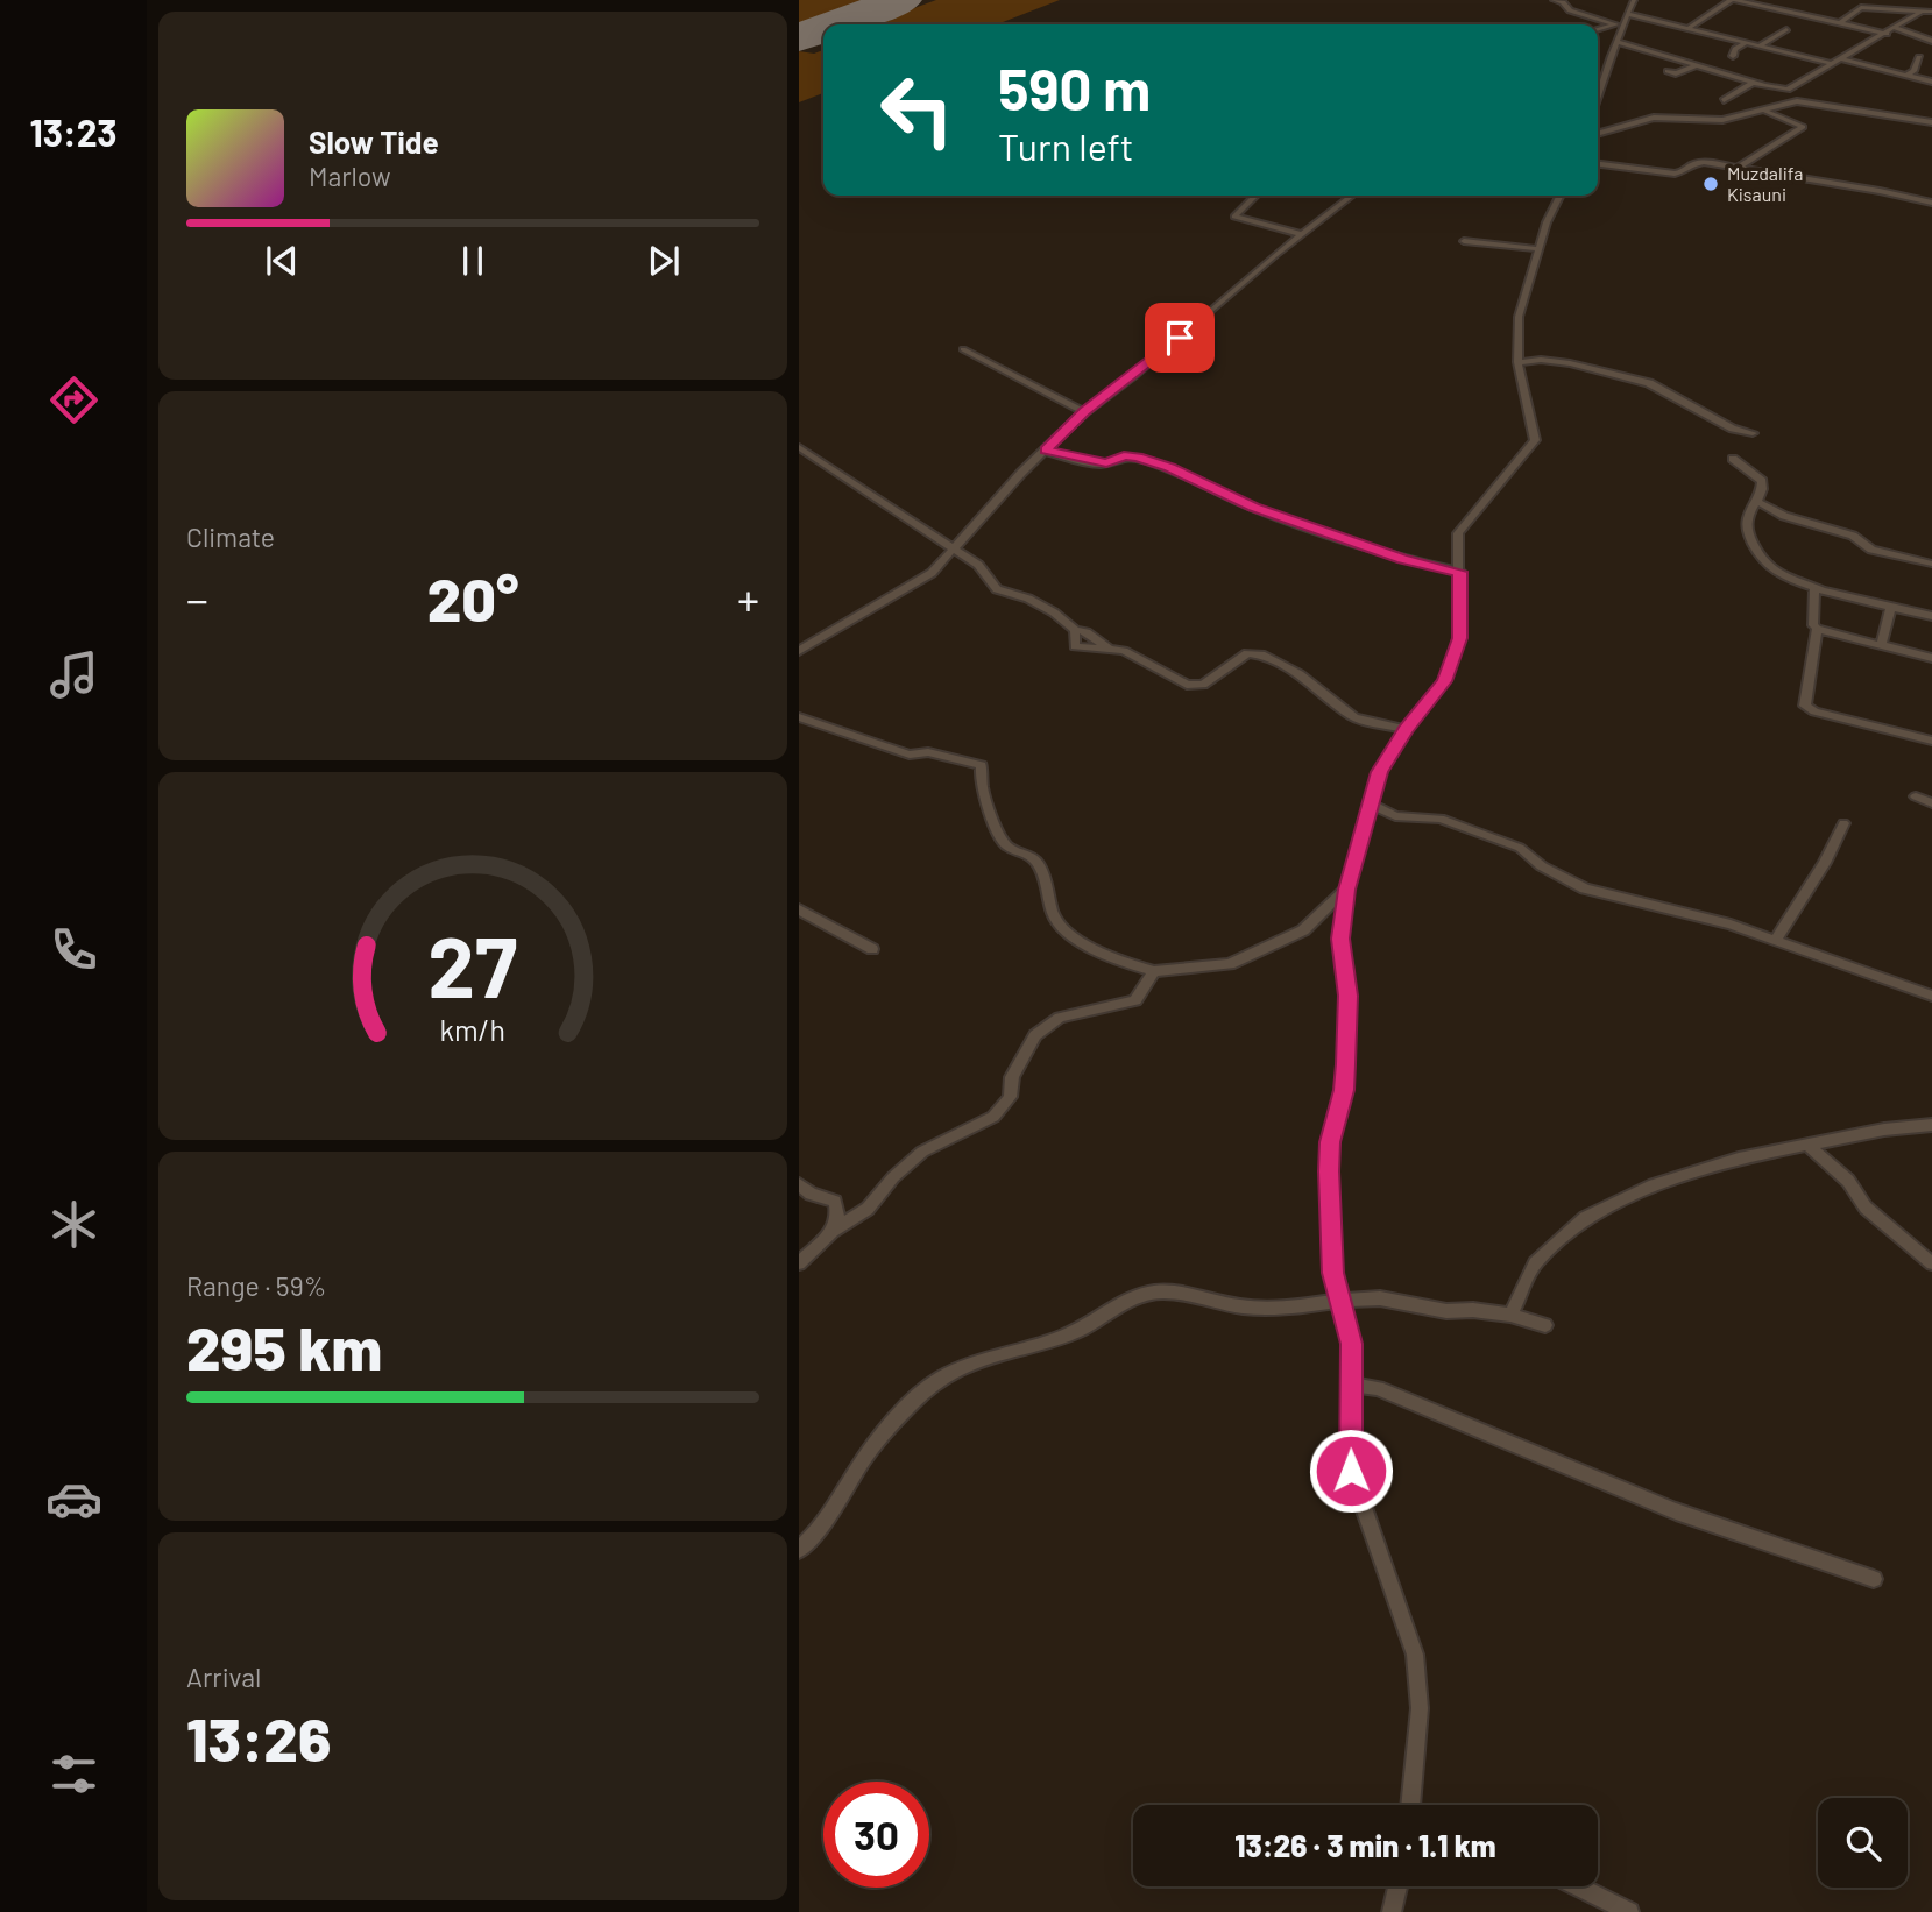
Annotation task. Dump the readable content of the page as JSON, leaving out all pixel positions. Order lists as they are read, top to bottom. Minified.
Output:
{"places":["Muzdalifa Kisauni"],"page":{"tabs":"13:23","turn":["590 m","Turn left"],"song":["Slow Tide","Marlow"],"tile":["Climate",["Range · 59%","295 km"],["Arrival","13:26"]],"heat":["−","20°","+"],"limit":"30","trip":"13:26 · 3 min · 1.1 km","gauge":["27","km/h"]}}
